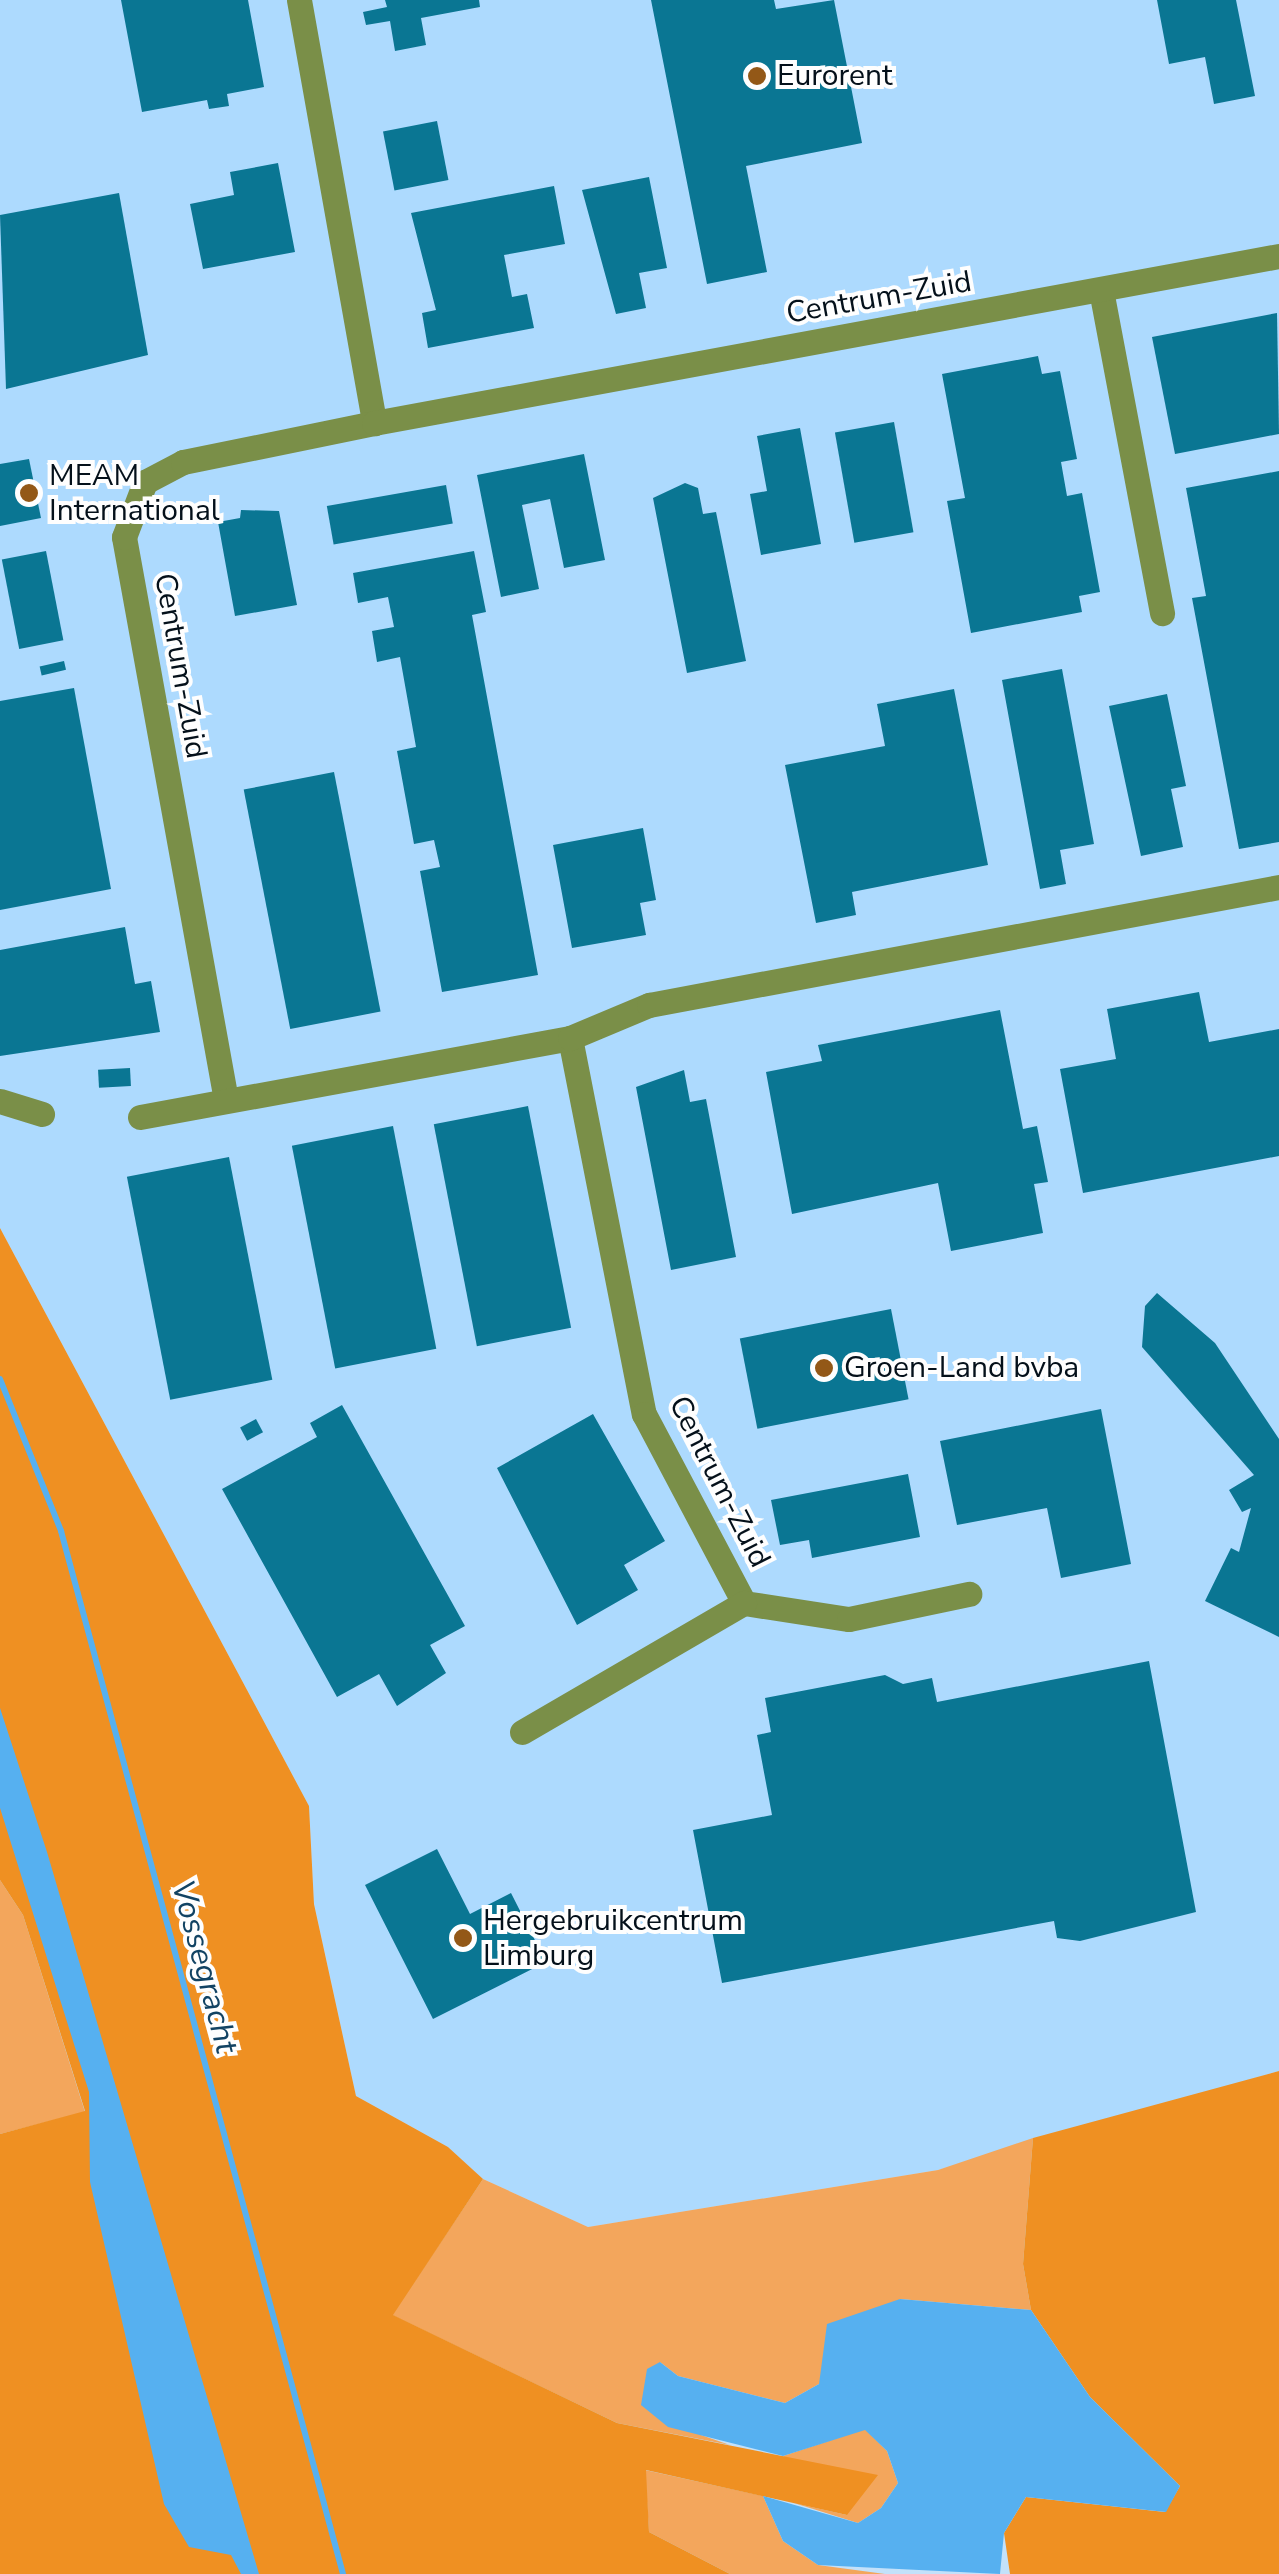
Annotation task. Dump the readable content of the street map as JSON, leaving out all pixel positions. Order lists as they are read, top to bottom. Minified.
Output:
{"streets":{"street":["Centrum-Zuid"]},"water":["Vossegracht"],"places":["Eurorent","MEAM International","Groen-Land bvba","Hergebruikcentrum Limburg"]}
